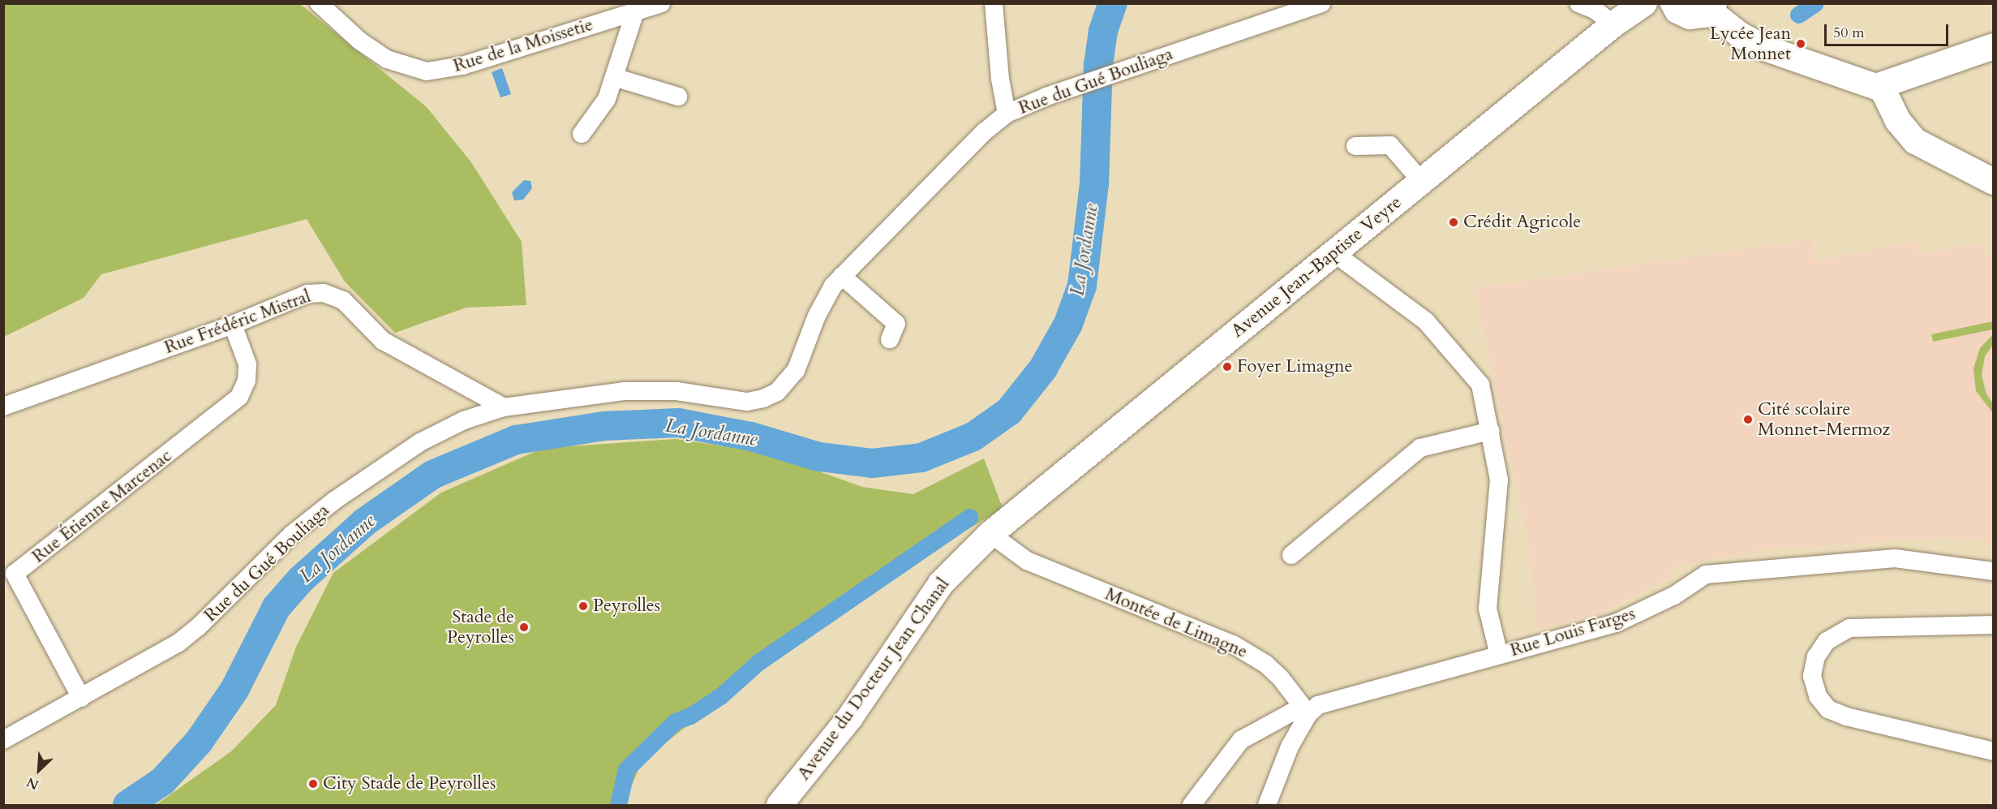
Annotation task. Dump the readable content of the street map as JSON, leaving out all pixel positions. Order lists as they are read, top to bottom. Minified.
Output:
{"streets":{"main road":["Avenue Jean-Baptiste Veyre","Avenue du Docteur Jean Chanal"],"street":["Rue de la Moissetie","Rue du Gué Bouliaga","Rue Frédéric Mistral","Rue Étienne Marcenac","Montée de Limagne","Rue Louis Farges"]},"crossings":[["Rue du Gué Bouliaga","Rue Frédéric Mistral"],["Rue du Gué Bouliaga","Rue Étienne Marcenac"],["Avenue Jean-Baptiste Veyre","Montée de Limagne"],["Avenue Jean-Baptiste Veyre","Avenue du Docteur Jean Chanal"],["Rue Frédéric Mistral","Rue Étienne Marcenac"],["Montée de Limagne","Rue Louis Farges"],["Montée de Limagne","Avenue du Docteur Jean Chanal"]],"water":["La Jordanne"],"places":["Lycée Jean Monnet","Crédit Agricole","Foyer Limagne","Cité scolaire Monnet-Mermoz","Peyrolles","Stade de Peyrolles","City Stade de Peyrolles"],"scale_bar":"50 m","north":"bottom left"}
